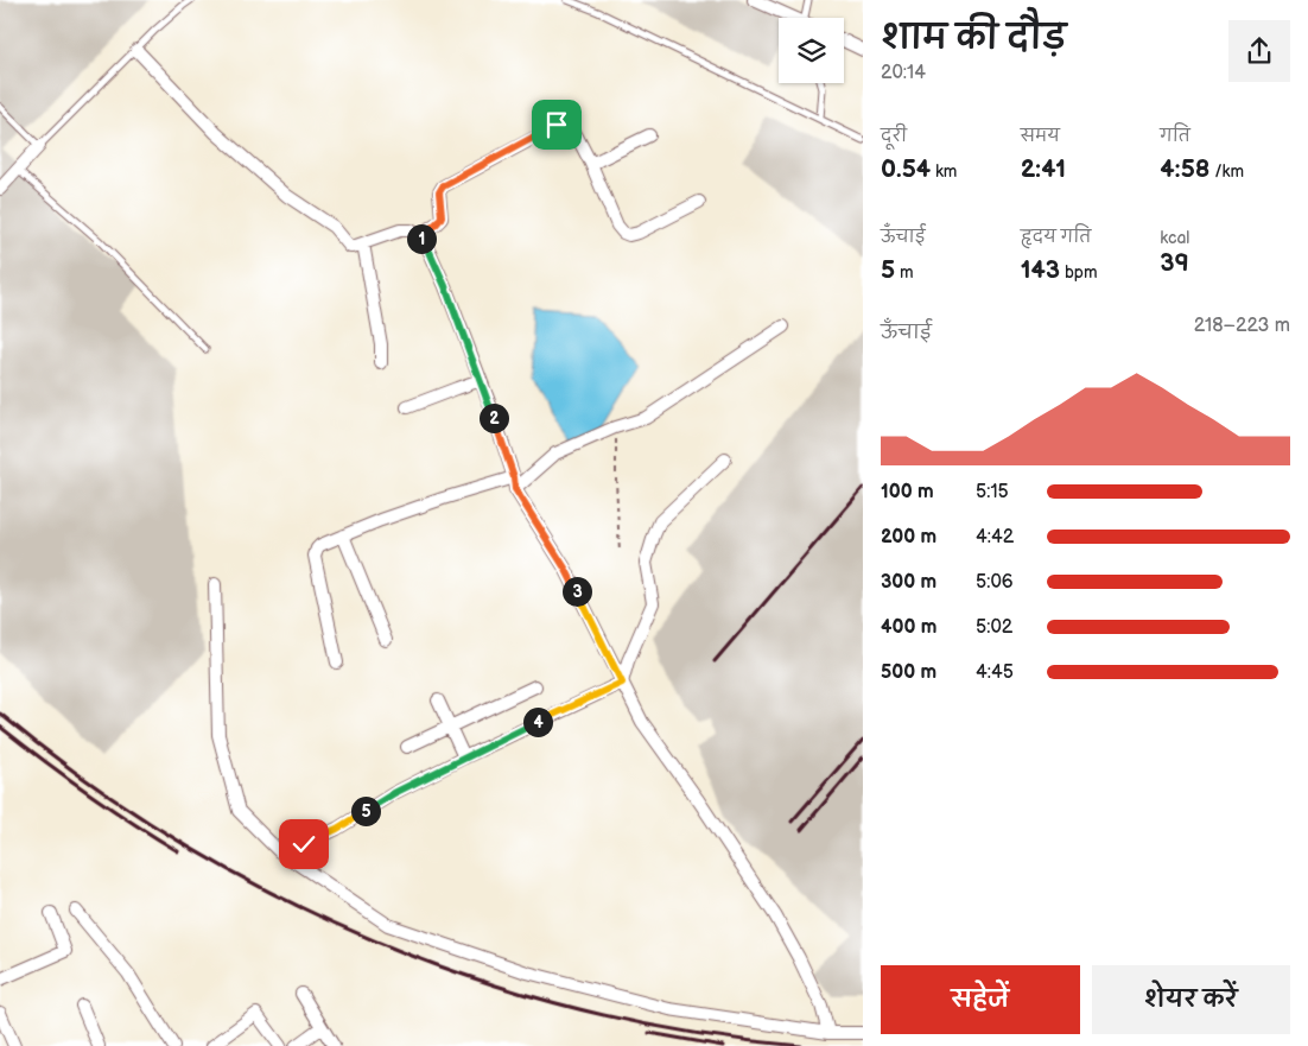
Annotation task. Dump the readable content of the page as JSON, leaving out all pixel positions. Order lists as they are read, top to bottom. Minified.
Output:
{"page":{"heading":["शाम की दौड़","20:14"],"stats":[["दूरी","0.54 km"],["समय","2:41"],["गति","4:58 /km"],["ऊँचाई","5 m"],["हृदय गति","143 bpm"],["kcal","39"]],"pins":["1","2","3","4","5"],"chart":["ऊँचाई","218–223 m"],"list":[{"name":"100 m","note":"5:15"},{"name":"200 m","note":"4:42"},{"name":"300 m","note":"5:06"},{"name":"400 m","note":"5:02"},{"name":"500 m","note":"4:45"}],"buttons":["सहेजें","शेयर करें"]}}
